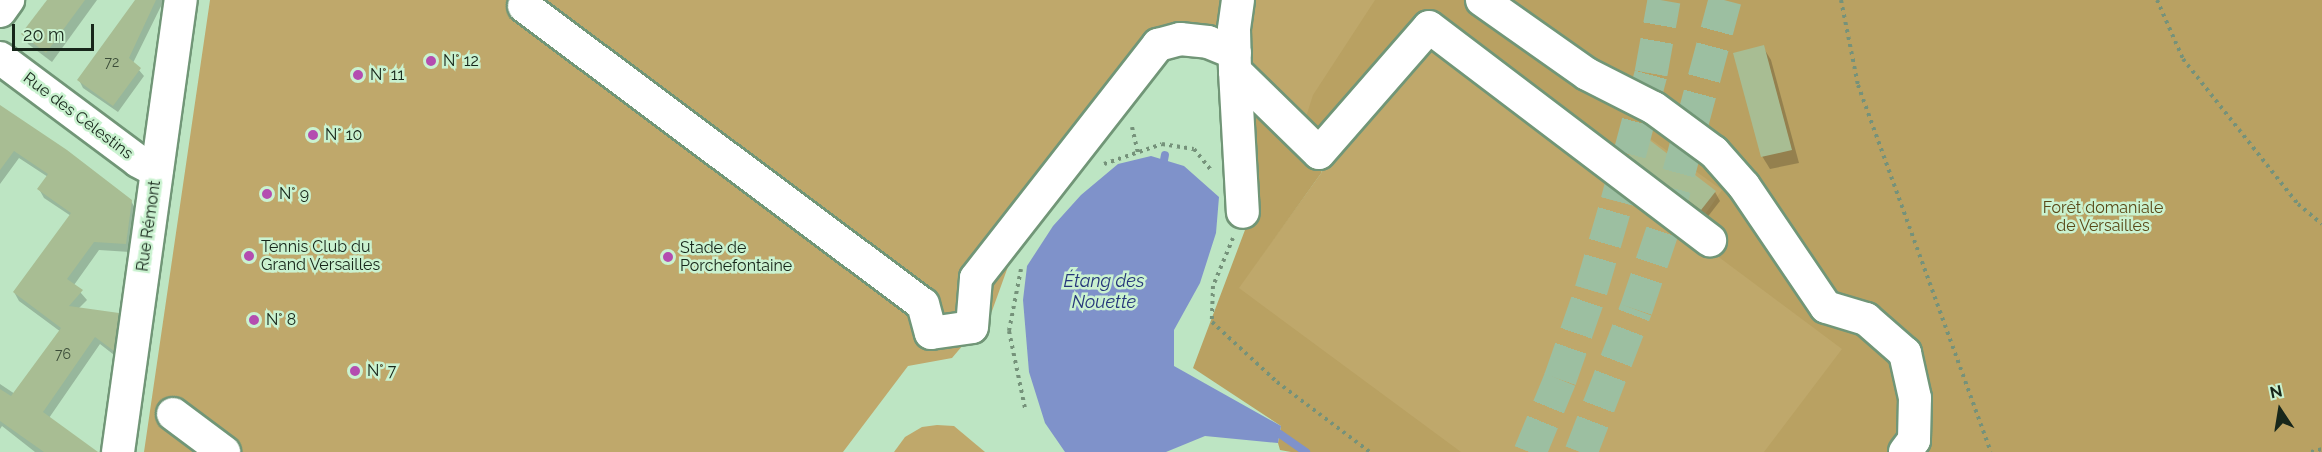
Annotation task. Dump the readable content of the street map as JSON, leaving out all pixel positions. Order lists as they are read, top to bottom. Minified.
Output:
{"streets":{"street":["Rue des Célestins","Rue Rémont"]},"crossings":[["Rue des Célestins","Rue Rémont"]],"water":["Étang des Nouette"],"parks":["Forêt domaniale de Versailles"],"places":["N° 12","N° 11","N° 10","N° 9","Tennis Club du Grand Versailles","Stade de Porchefontaine","N° 8","N° 7"],"house_numbers":["72","76"],"scale_bar":"20 m","north":"top"}
